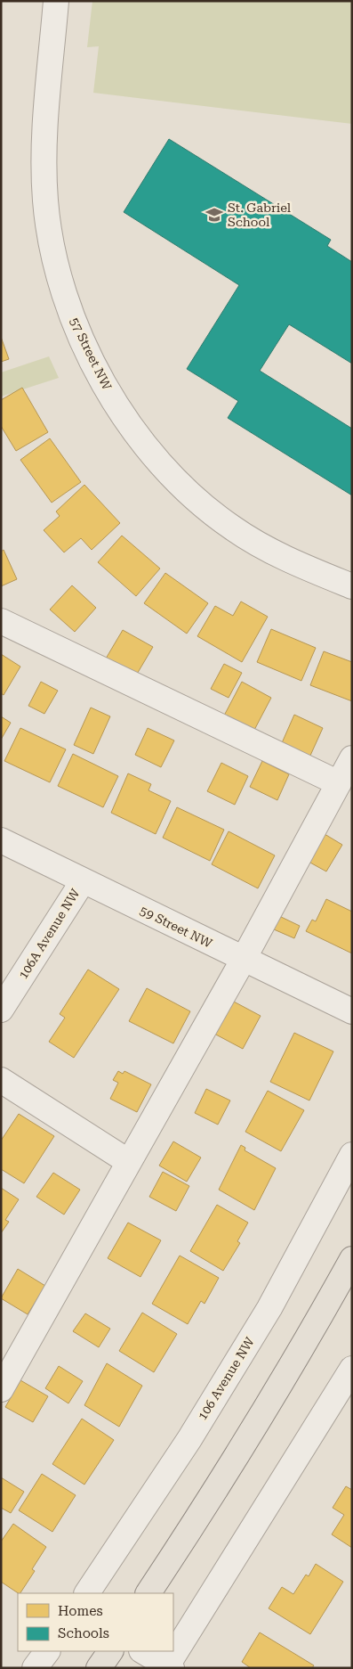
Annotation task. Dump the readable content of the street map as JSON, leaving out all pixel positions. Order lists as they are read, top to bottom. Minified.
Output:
{"streets":{"street":["57 Street NW","59 Street NW","106A Avenue NW","106 Avenue NW"]},"crossings":[["59 Street NW","106A Avenue NW"]],"places":{"school or university":["St. Gabriel School"]},"legend":["Homes","Schools"]}
